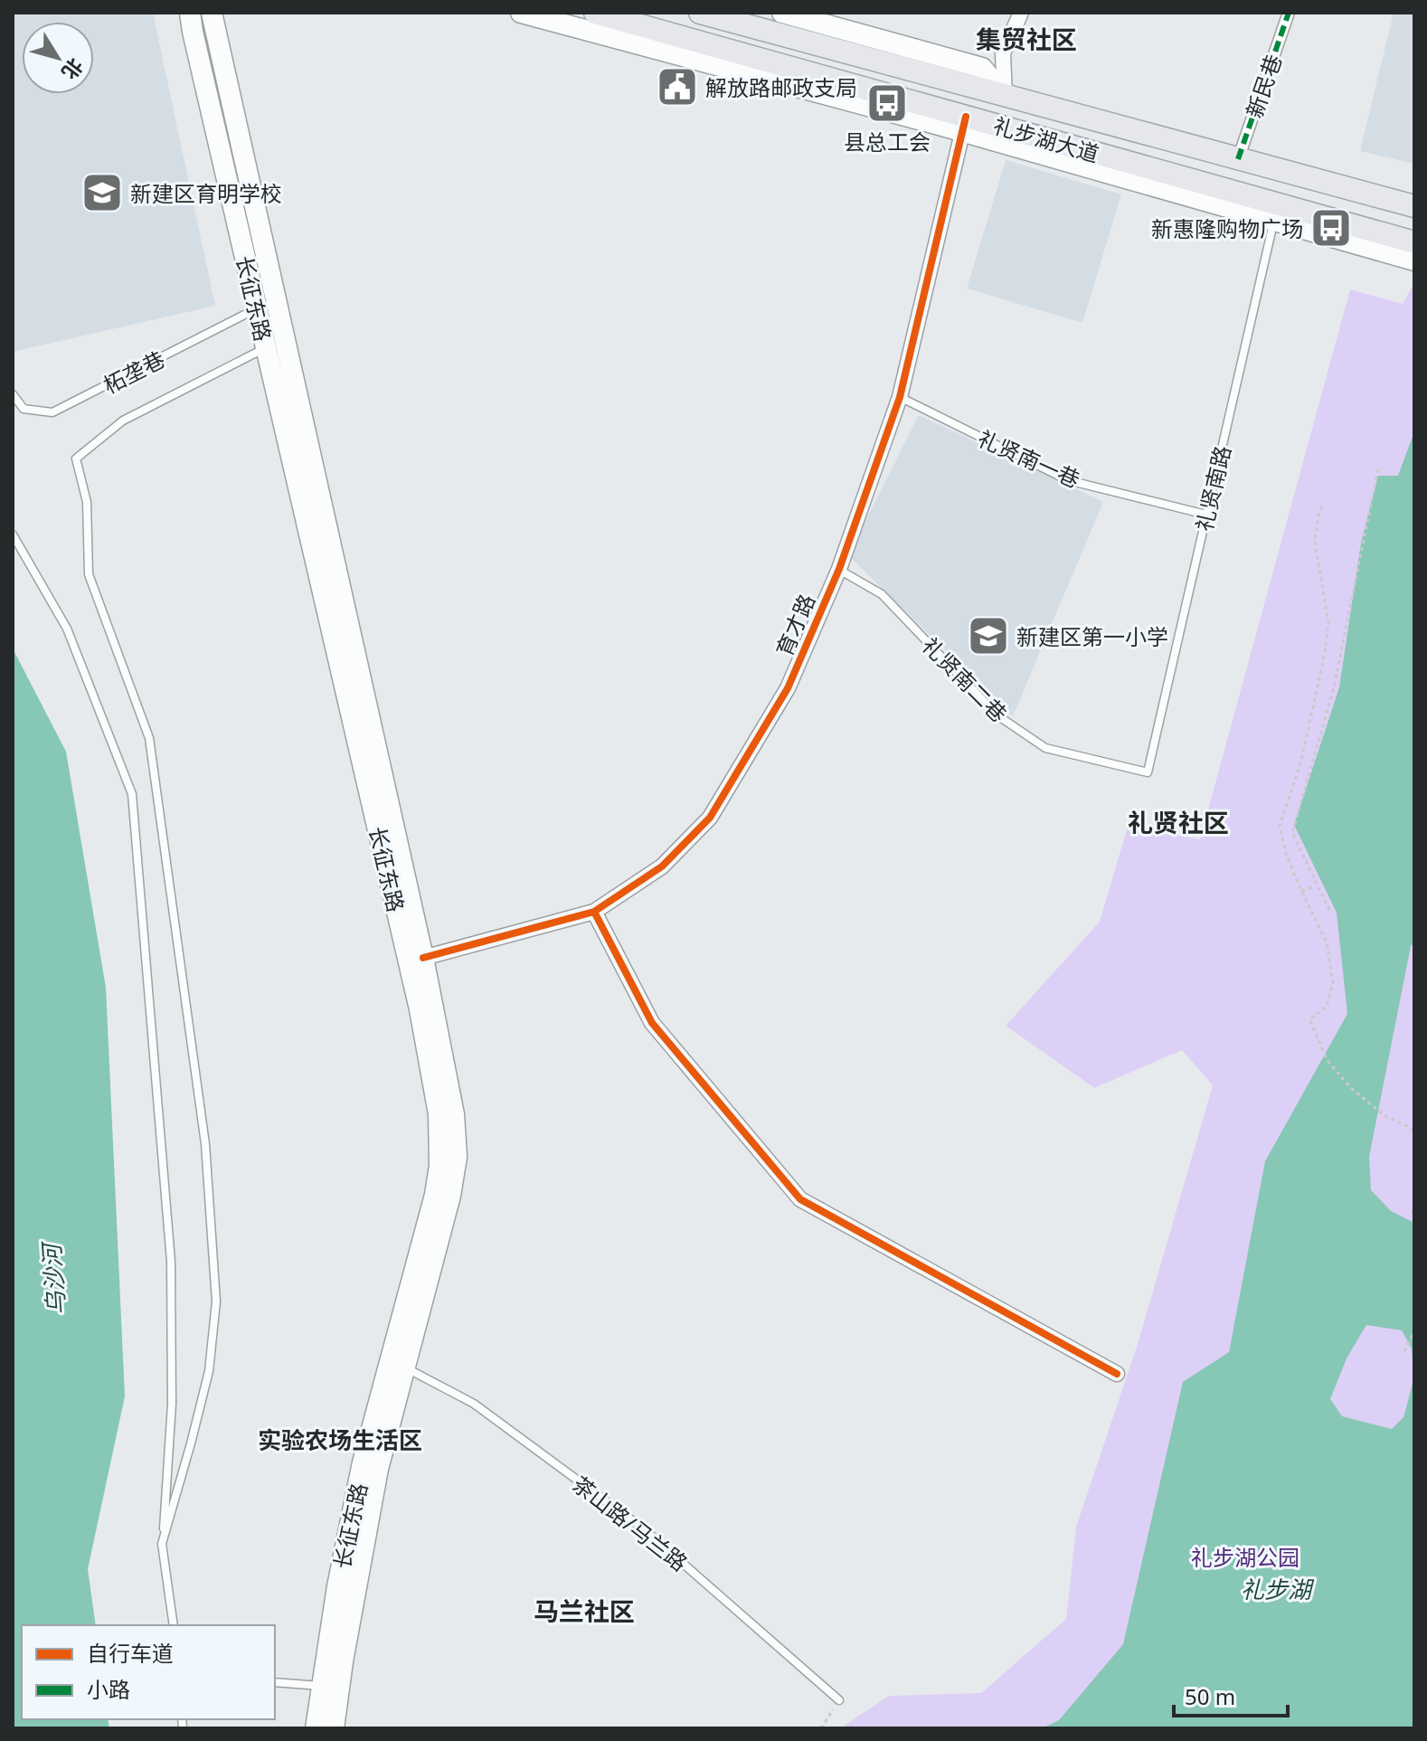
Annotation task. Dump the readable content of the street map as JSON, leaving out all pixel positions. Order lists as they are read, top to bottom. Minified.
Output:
{"streets":{"main road":["礼步湖大道","长征东路"],"street":["新民巷","育才路"],"lane":["柘垄巷","礼贤南一巷","礼贤南路","礼贤南二巷","茶山路/马兰路"]},"crossings":[["新民巷","礼步湖大道"],["礼步湖大道","礼贤南路"],["礼步湖大道","育才路"],["长征东路","柘垄巷"],["长征东路","育才路"],["长征东路","茶山路/马兰路"],["礼贤南一巷","礼贤南路"],["礼贤南一巷","育才路"],["礼贤南路","礼贤南二巷"],["育才路","礼贤南二巷"]],"districts":["集贸社区","礼贤社区","实验农场生活区","马兰社区"],"water":["乌沙河","礼步湖"],"parks":["礼步湖公园"],"places":{"public building":["解放路邮政支局"],"bus stop":["县总工会","新惠隆购物广场"],"school or university":["新建区育明学校","新建区第一小学"]},"legend":["自行车道","小路"],"scale_bar":"50 m","north":"bottom right"}
